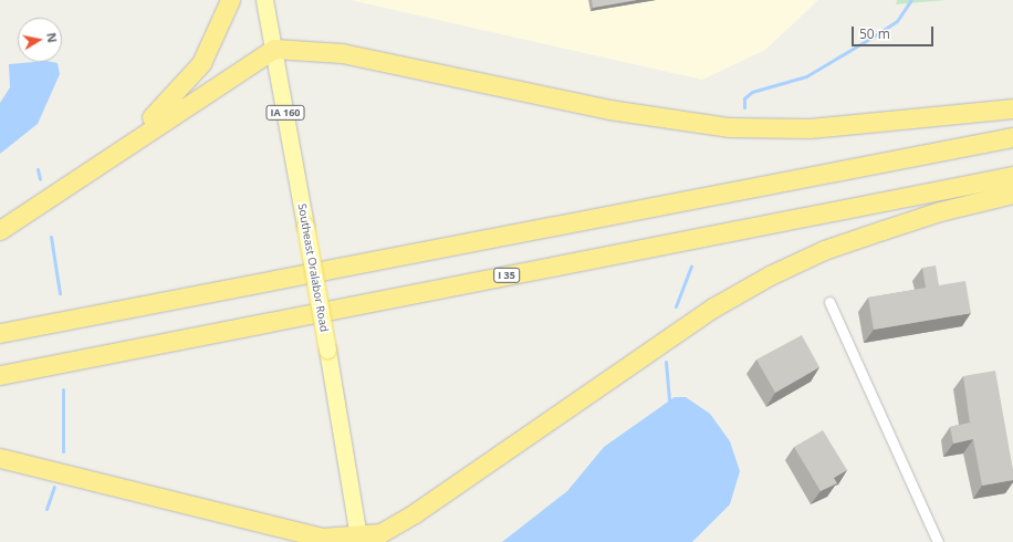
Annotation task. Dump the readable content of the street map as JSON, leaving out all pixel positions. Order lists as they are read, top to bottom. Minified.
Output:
{"streets":{"highway":["I 35"],"main road":["IA 160","Southeast Oralabor Road"]},"scale_bar":"50 m","north":"right"}
